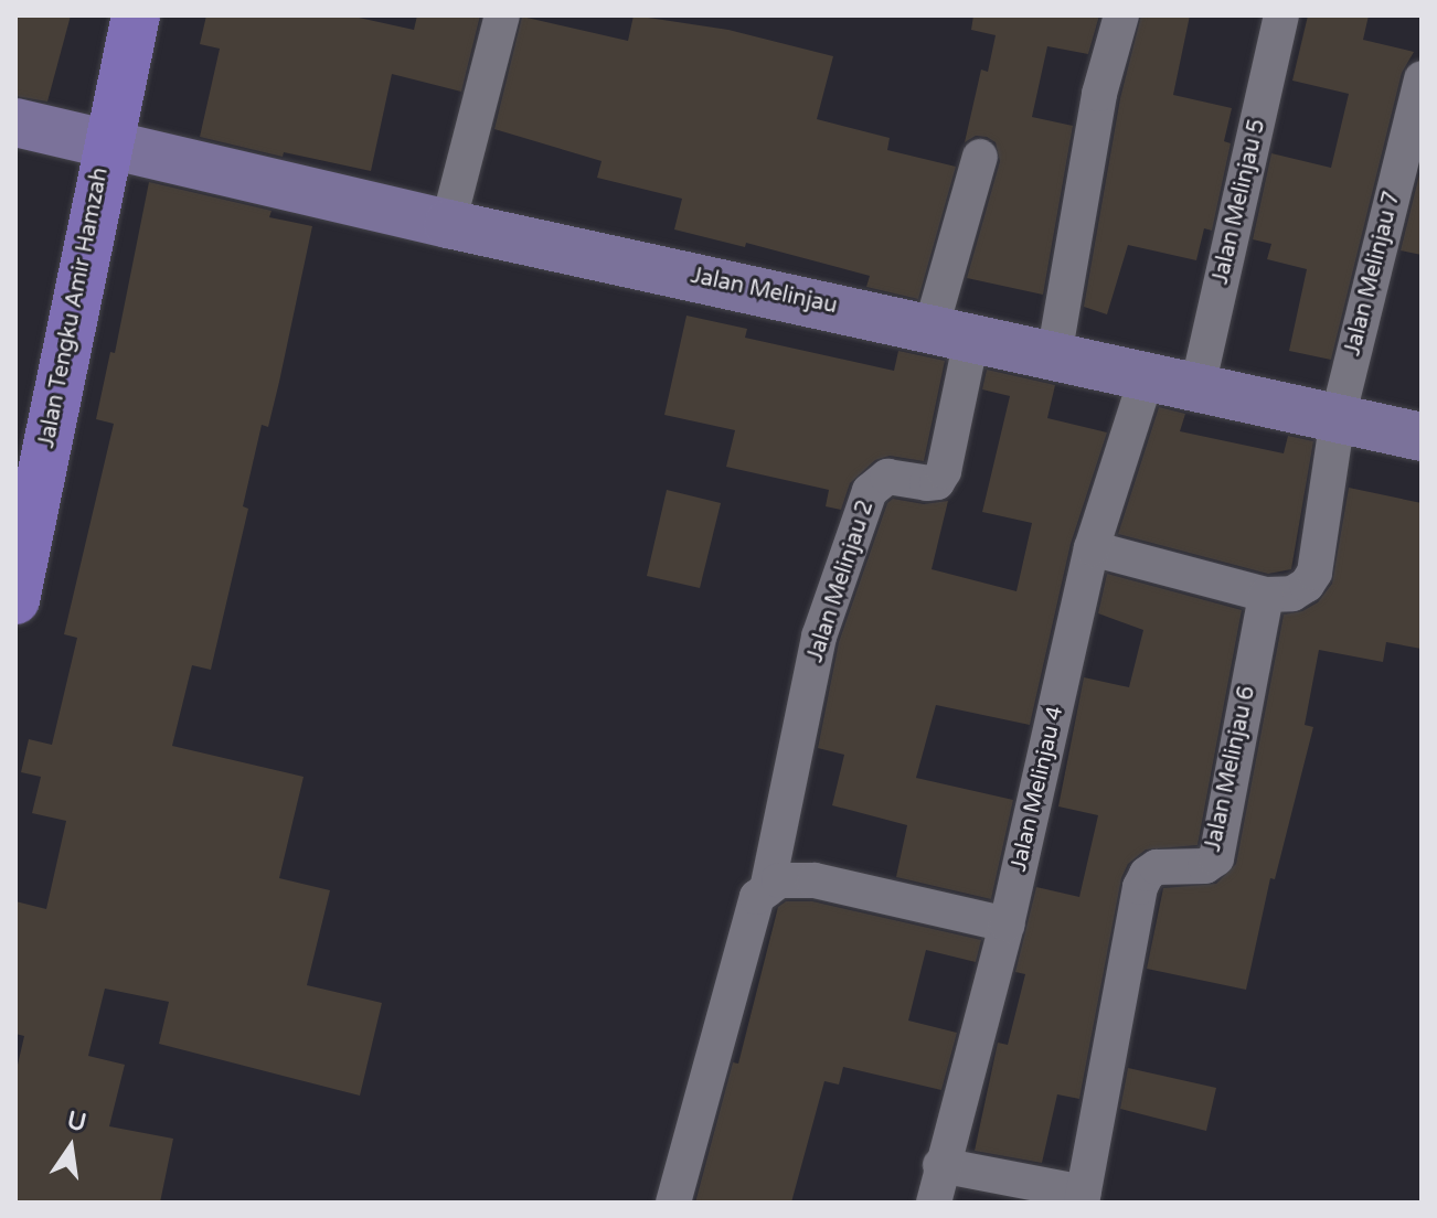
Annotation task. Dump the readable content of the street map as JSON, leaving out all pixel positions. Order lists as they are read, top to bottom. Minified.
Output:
{"streets":{"main road":["Jalan Tengku Amir Hamzah"],"street":["Jalan Melinjau 5","Jalan Melinjau 7","Jalan Melinjau","Jalan Melinjau 2","Jalan Melinjau 6","Jalan Melinjau 4"]},"crossings":[["Jalan Melinjau 5","Jalan Melinjau"],["Jalan Melinjau 7","Jalan Melinjau"],["Jalan Melinjau","Jalan Tengku Amir Hamzah"],["Jalan Melinjau","Jalan Melinjau 2"],["Jalan Melinjau","Jalan Melinjau 4"]],"north":"top"}
